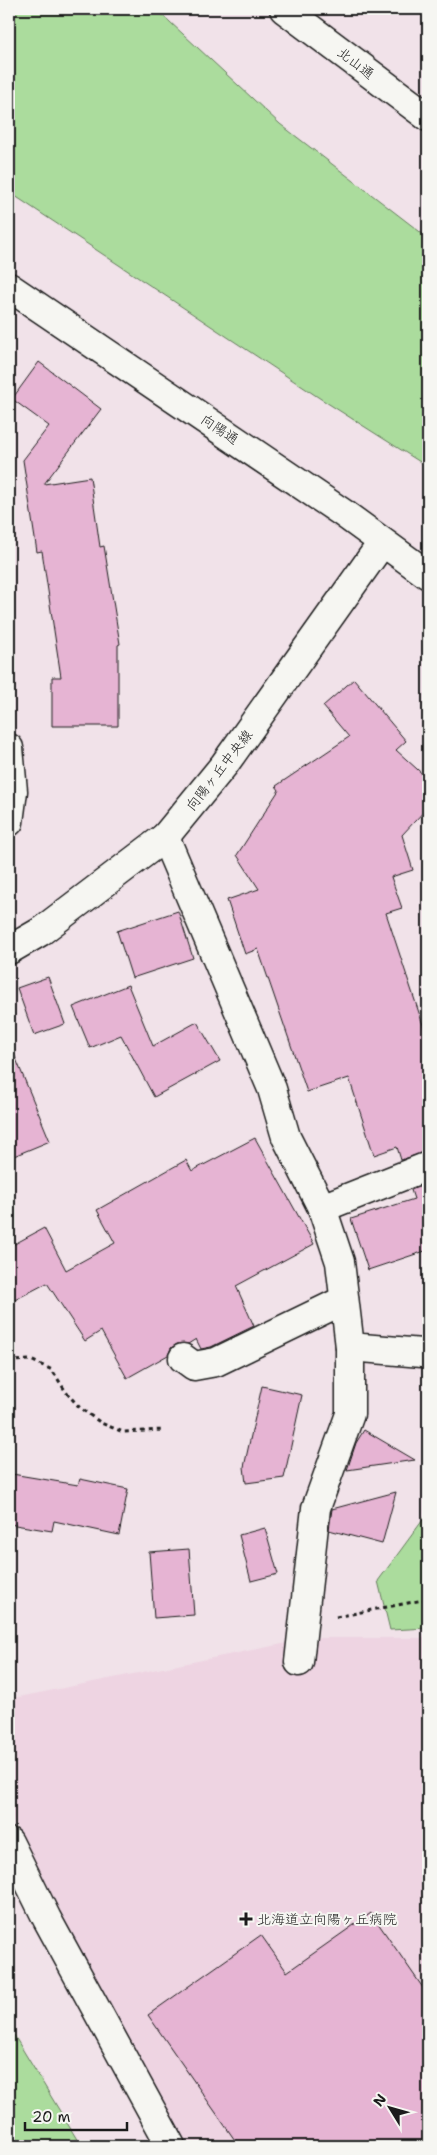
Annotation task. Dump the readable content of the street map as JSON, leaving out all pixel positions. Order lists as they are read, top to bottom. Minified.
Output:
{"streets":{"street":["北山通","向陽通","向陽ヶ丘中央線"]},"crossings":[["向陽通","向陽ヶ丘中央線"]],"places":{"health":["北海道立向陽ヶ丘病院"]},"scale_bar":"20 m","north":"top left"}
